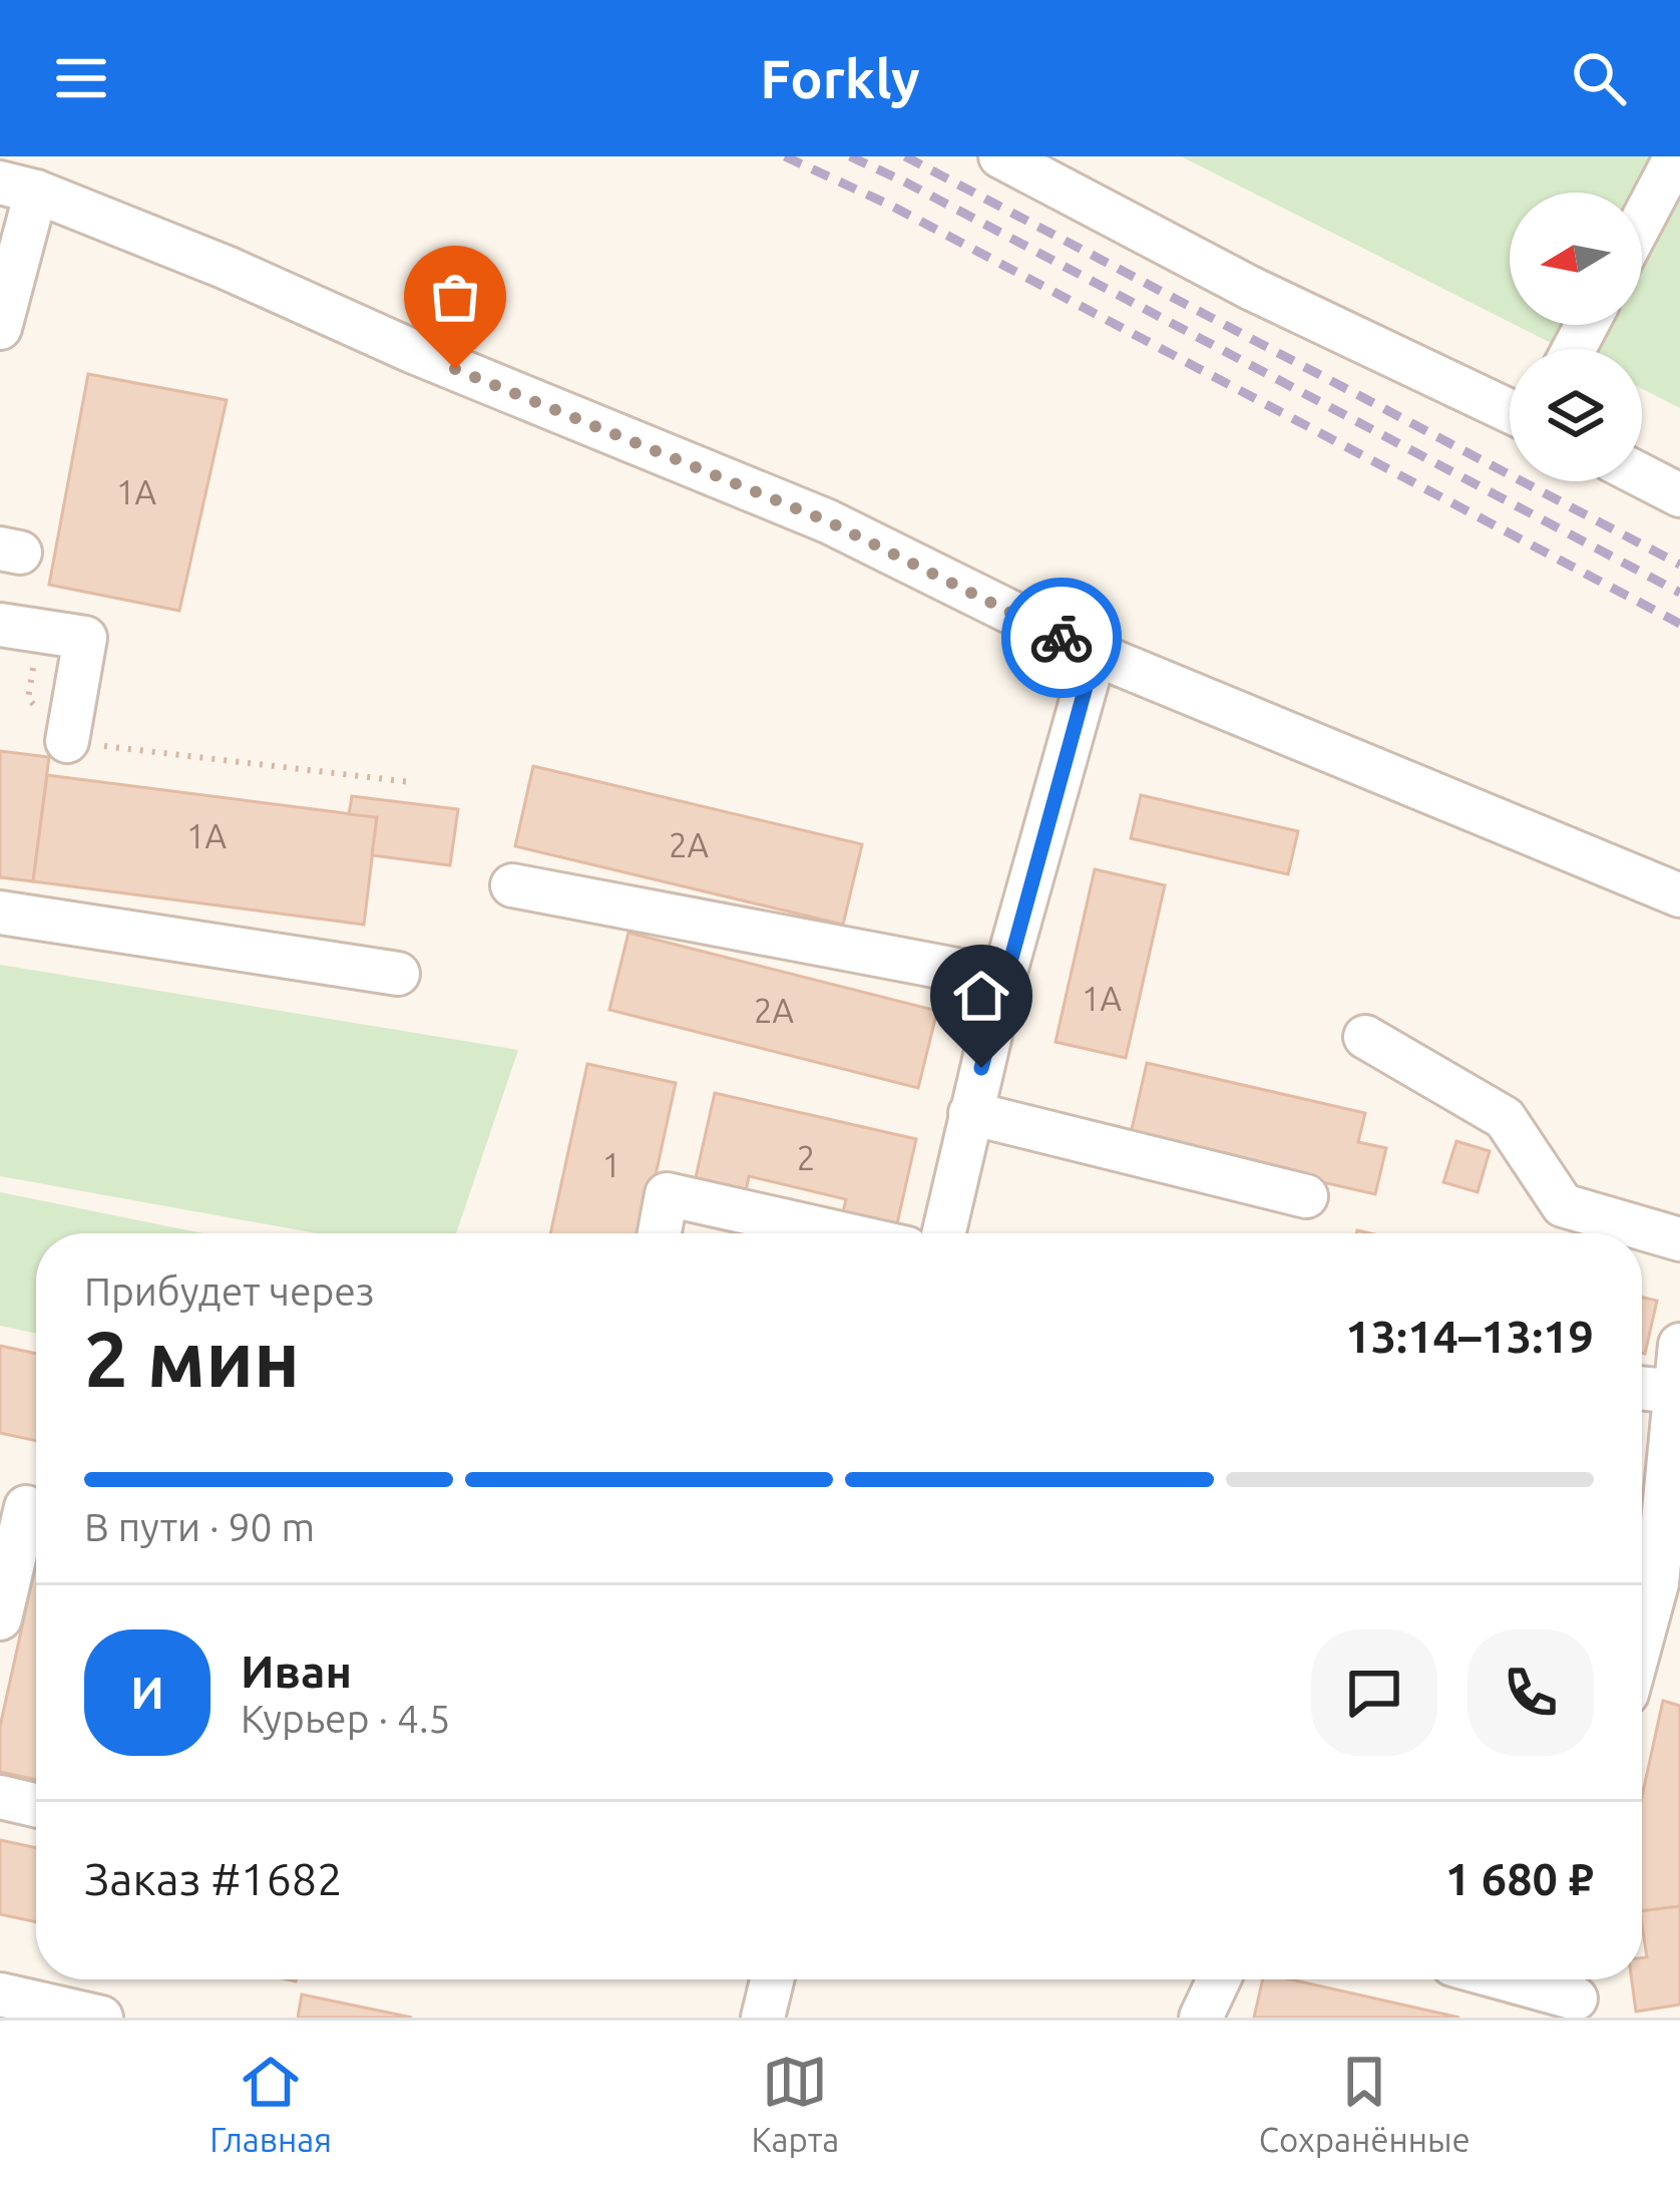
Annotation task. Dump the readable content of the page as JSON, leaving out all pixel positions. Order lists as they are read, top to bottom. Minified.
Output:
{"house_numbers":["1А","1А","2А","1А","2А","2","1"],"north":"left","page":{"header":"Forkly","heading":["2 мин","Прибудет через","13:14–13:19"],"panel":["Иван","Курьер · 4.5","Заказ #1682","1 680 ₽"],"bar":"В пути · 90 m","round":"И","tabs":["Главная","Карта","Сохранённые"]}}
